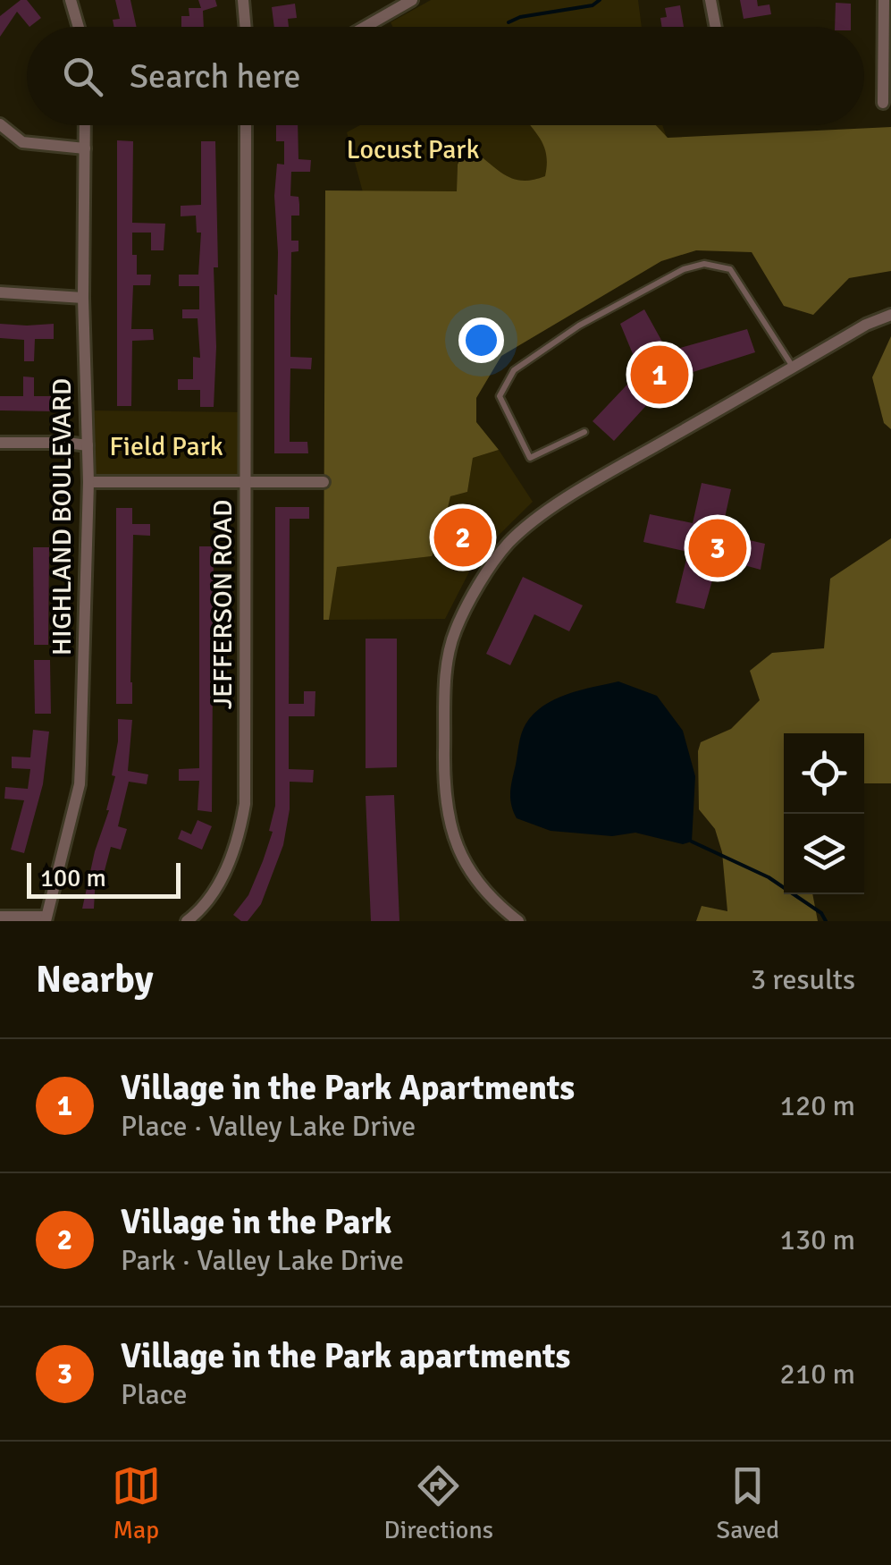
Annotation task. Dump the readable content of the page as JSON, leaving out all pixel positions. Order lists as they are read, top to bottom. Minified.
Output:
{"streets":{"street":["HIGHLAND BOULEVARD","JEFFERSON ROAD"]},"parks":["Locust Park","Field Park"],"scale_bar":"100 m","page":{"search":"Search here","pins":["1","2","3"],"scale":"100 m","heading":["Nearby","3 results"],"list":[{"mark":"1","name":"Village in the Park Apartments","note":"Place · Valley Lake Drive","value":"120 m"},{"mark":"2","name":"Village in the Park","note":"Park · Valley Lake Drive","value":"130 m"},{"mark":"3","name":"Village in the Park apartments","note":"Place","value":"210 m"}],"nav":["Map","Directions","Saved"]}}
